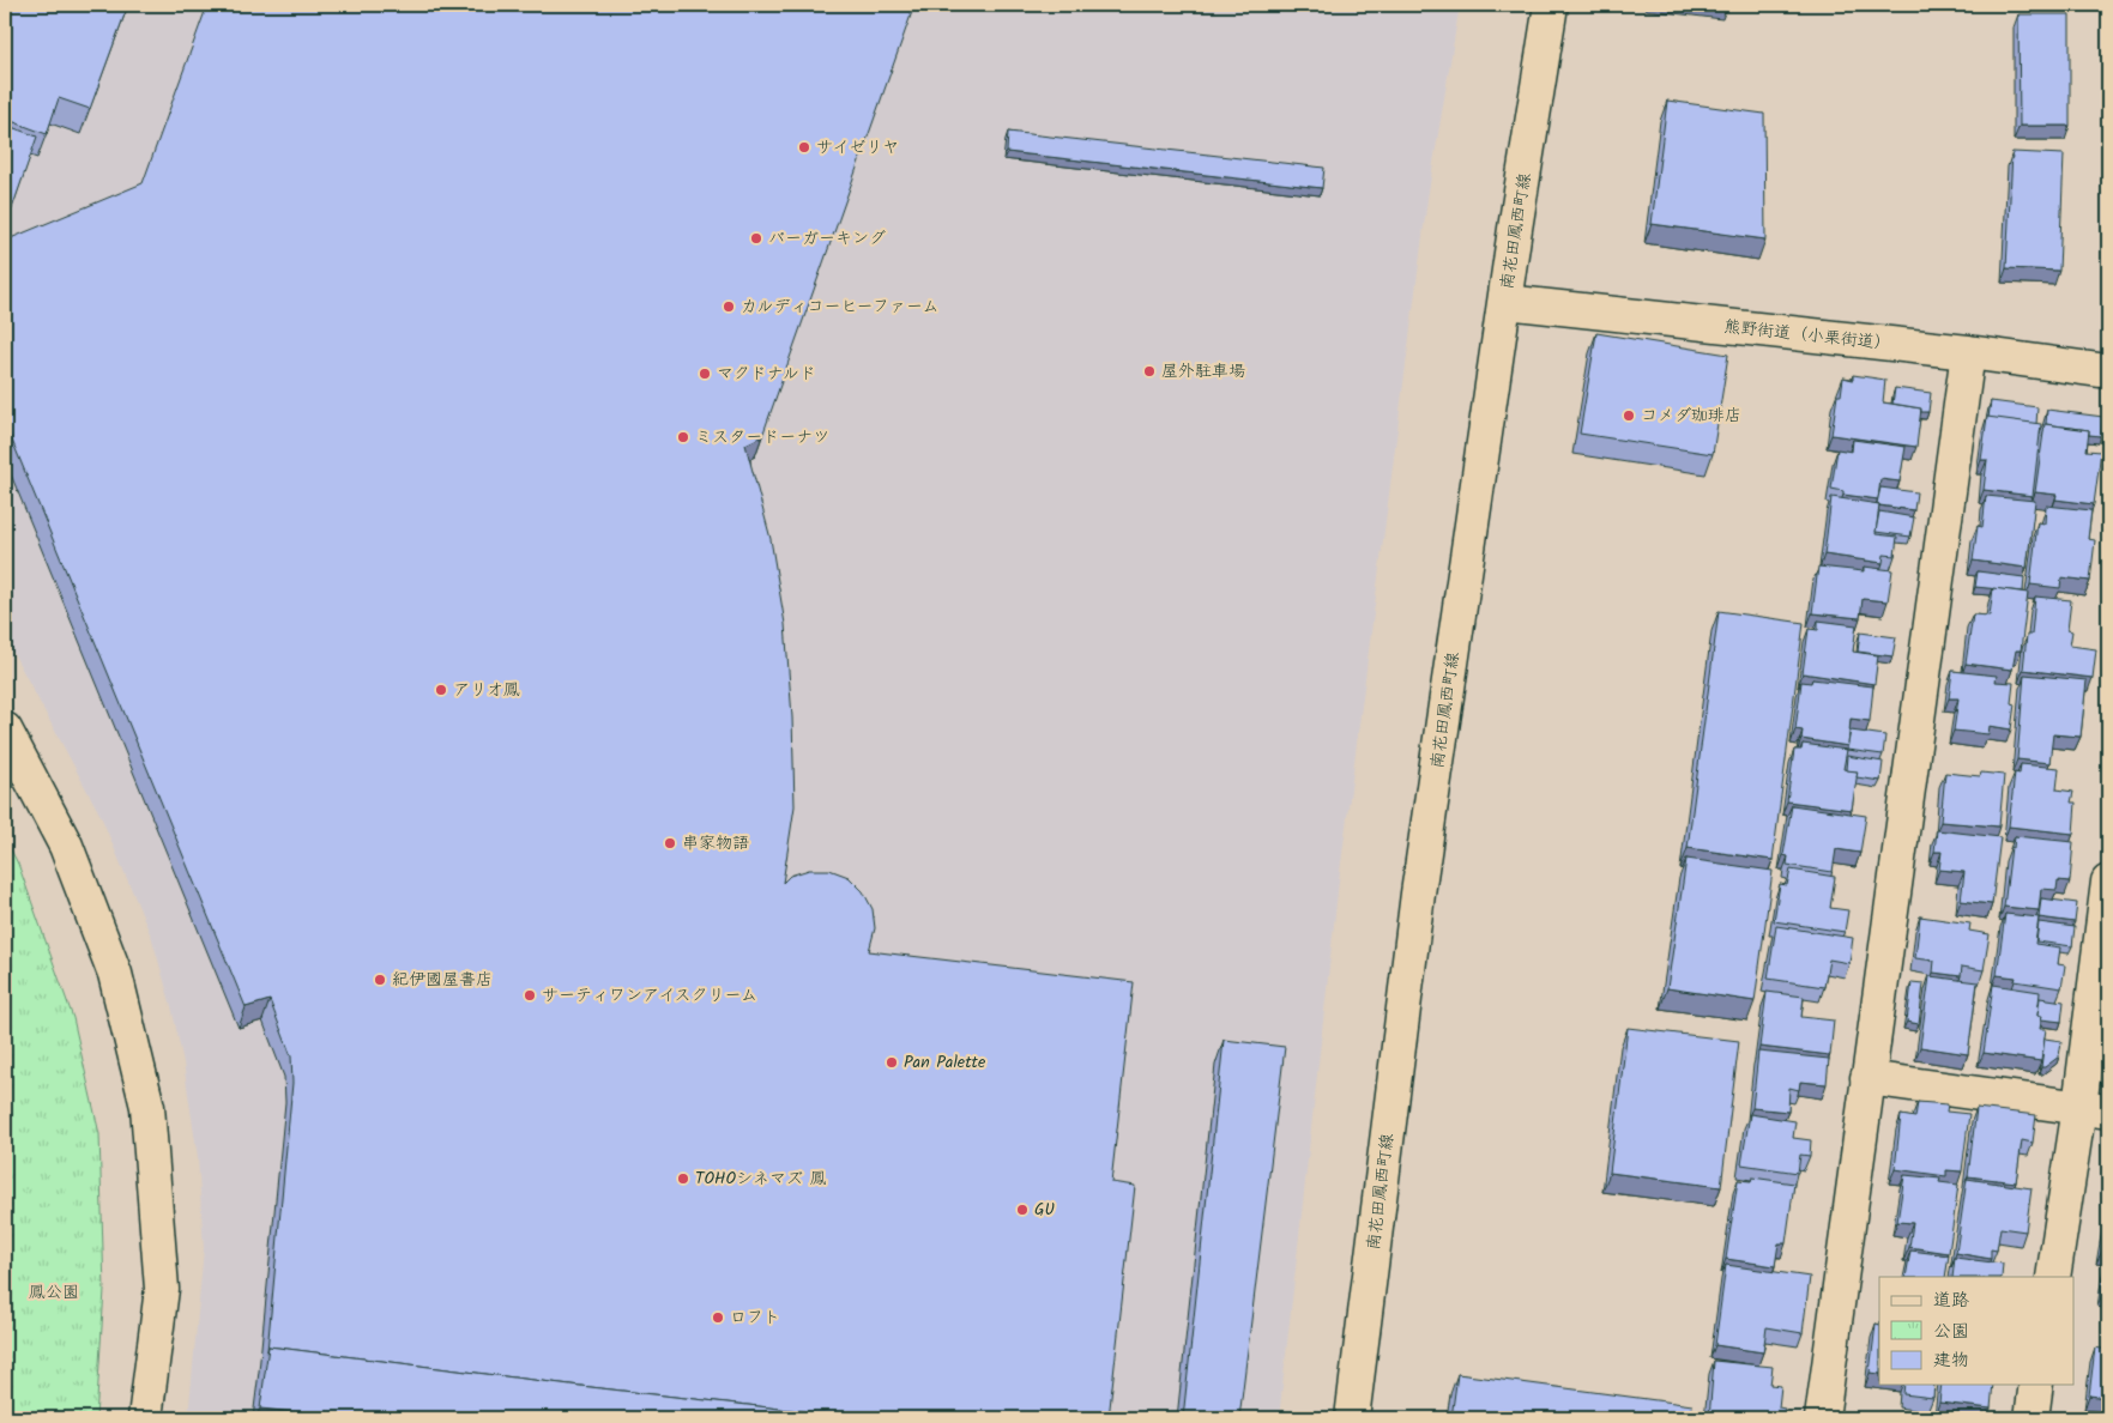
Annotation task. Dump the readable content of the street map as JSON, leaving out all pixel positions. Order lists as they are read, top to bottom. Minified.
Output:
{"streets":{"street":["南花田鳳西町線","熊野街道（小栗街道）"]},"crossings":[["南花田鳳西町線","熊野街道（小栗街道）"]],"parks":["鳳公園"],"places":["サイゼリヤ","バーガーキング","カルディコーヒーファーム","屋外駐車場","マクドナルド","コメダ珈琲店","ミスタードーナツ","アリオ鳳","串家物語","紀伊國屋書店","サーティワンアイスクリーム","Pan Palette","TOHOシネマズ 鳳","GU","ロフト"],"legend":["道路","公園","建物"]}
